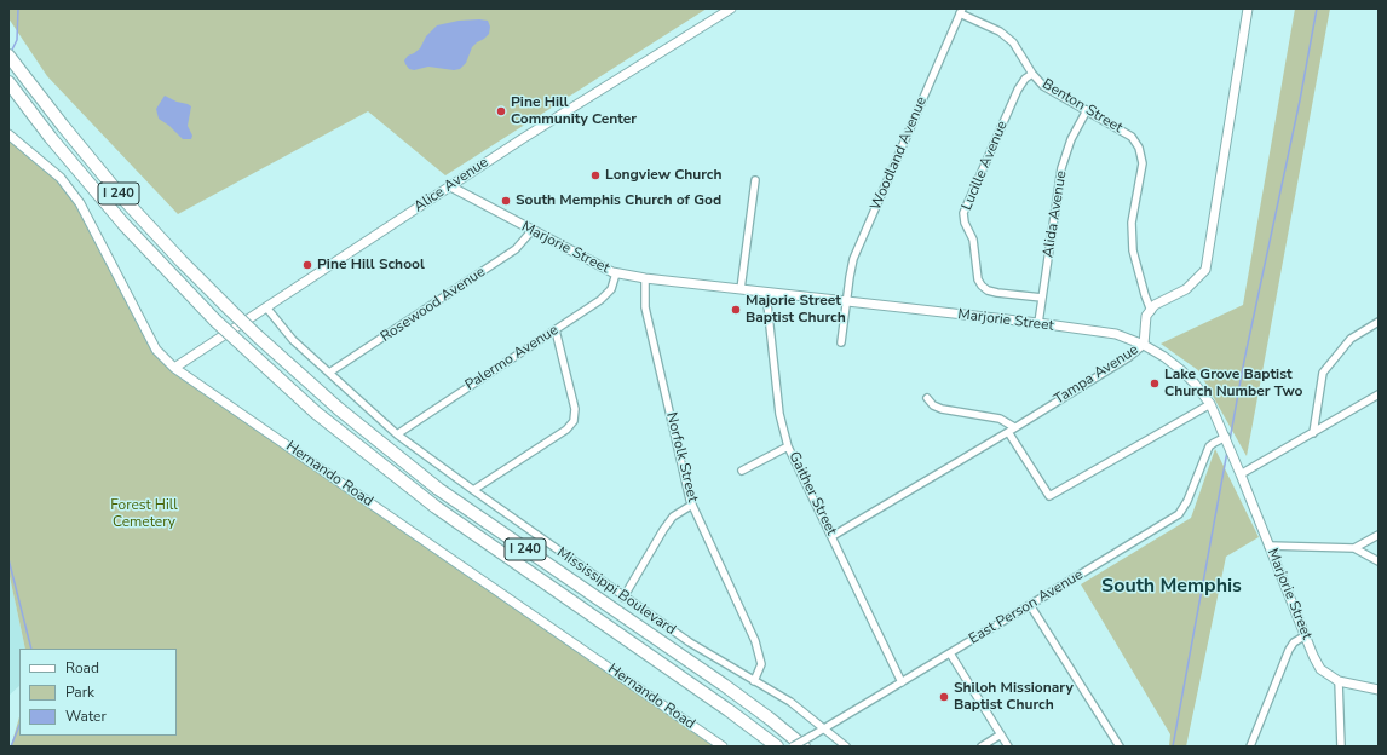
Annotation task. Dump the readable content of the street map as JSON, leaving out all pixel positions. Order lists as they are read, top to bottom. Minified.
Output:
{"streets":{"highway":["I 240"],"street":["Benton Street","Woodland Avenue","Lucille Avenue","Alice Avenue","Alida Avenue","Marjorie Street","Rosewood Avenue","Palermo Avenue","Tampa Avenue","Norfolk Street","Hernando Road","Gaither Street","Mississippi Boulevard","East Person Avenue"]},"crossings":[["Benton Street","Woodland Avenue"],["Benton Street","Lucille Avenue"],["Benton Street","Alida Avenue"],["Benton Street","Tampa Avenue"],["Woodland Avenue","Marjorie Street"],["Lucille Avenue","Alida Avenue"],["Alice Avenue","Marjorie Street"],["Alice Avenue","Hernando Road"],["Alice Avenue","Mississippi Boulevard"],["Alida Avenue","Marjorie Street"],["Marjorie Street","Rosewood Avenue"],["Marjorie Street","Palermo Avenue"],["Marjorie Street","Tampa Avenue"],["Marjorie Street","Norfolk Street"],["Marjorie Street","Gaither Street"],["Marjorie Street","East Person Avenue"],["Rosewood Avenue","Mississippi Boulevard"],["Palermo Avenue","Mississippi Boulevard"],["Tampa Avenue","Gaither Street"],["Norfolk Street","Mississippi Boulevard"],["Gaither Street","East Person Avenue"],["Mississippi Boulevard","East Person Avenue"]],"districts":["South Memphis"],"parks":["Forest Hill Cemetery"],"places":["Pine Hill Community Center","Longview Church","South Memphis Church of God","Pine Hill School","Majorie Street Baptist Church","Lake Grove Baptist Church Number Two","Shiloh Missionary Baptist Church"],"legend":["Road","Park","Water"]}
